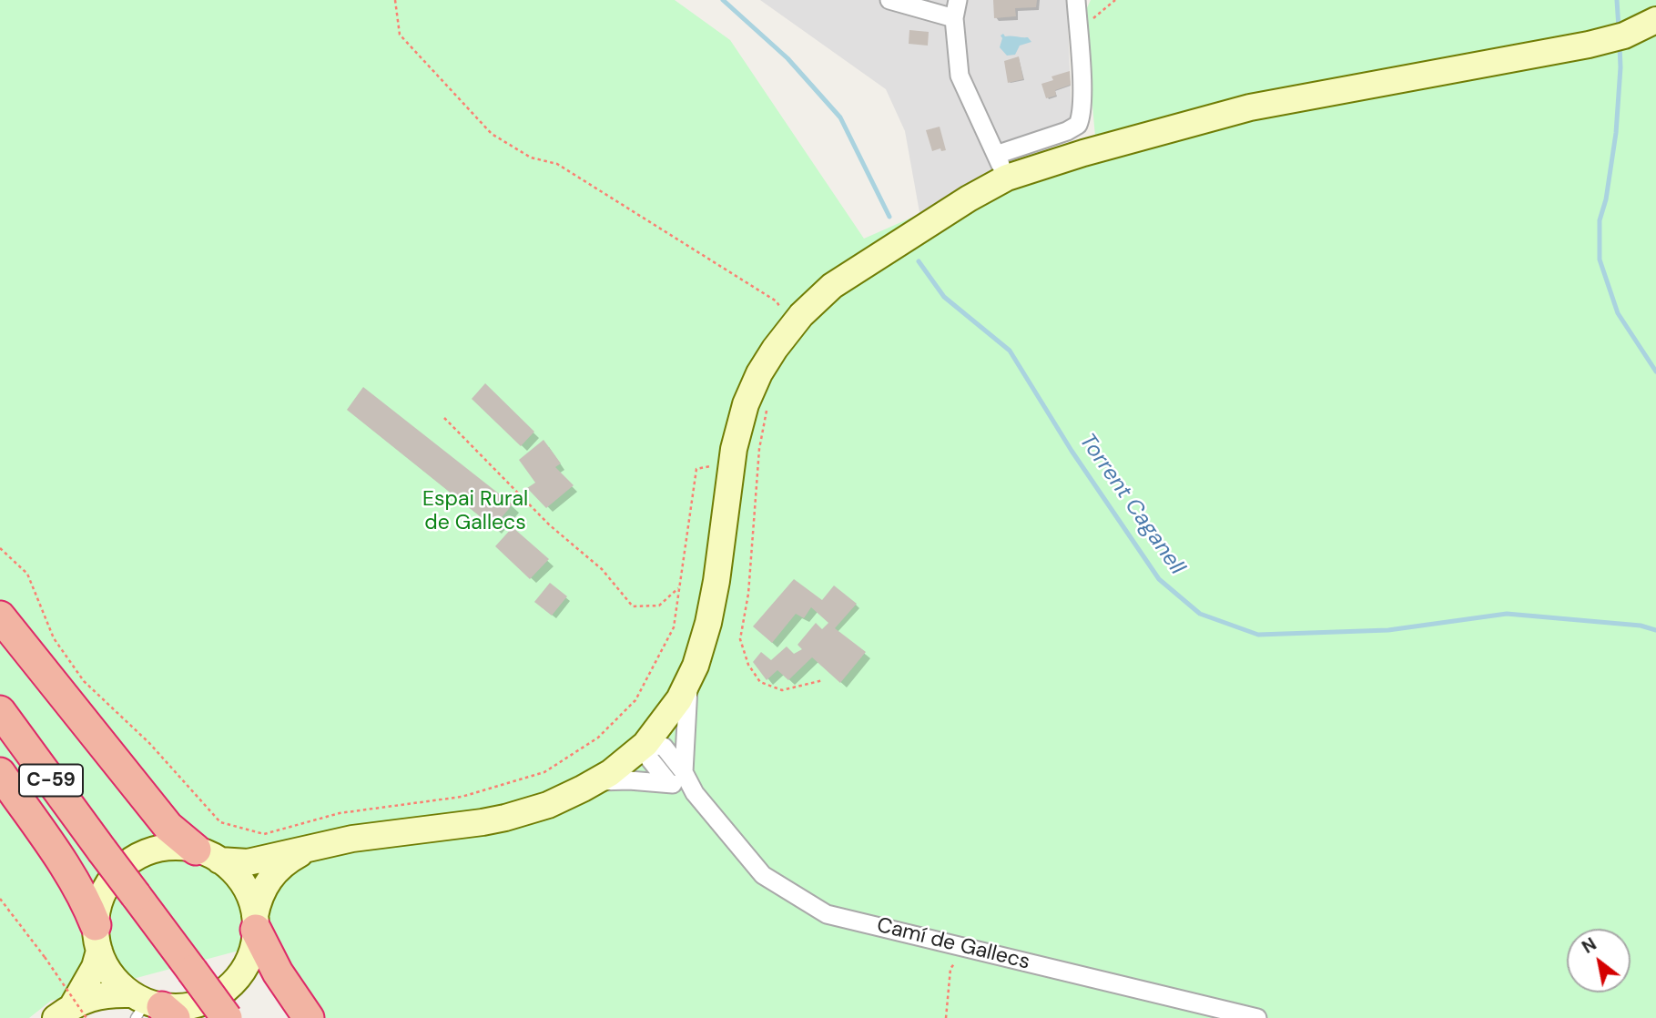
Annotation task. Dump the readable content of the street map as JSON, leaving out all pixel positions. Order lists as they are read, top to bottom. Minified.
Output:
{"streets":{"highway":["C-59"],"street":["Camí de Gallecs"]},"water":["Torrent Caganell"],"parks":["Espai Rural de Gallecs"],"north":"top left"}
